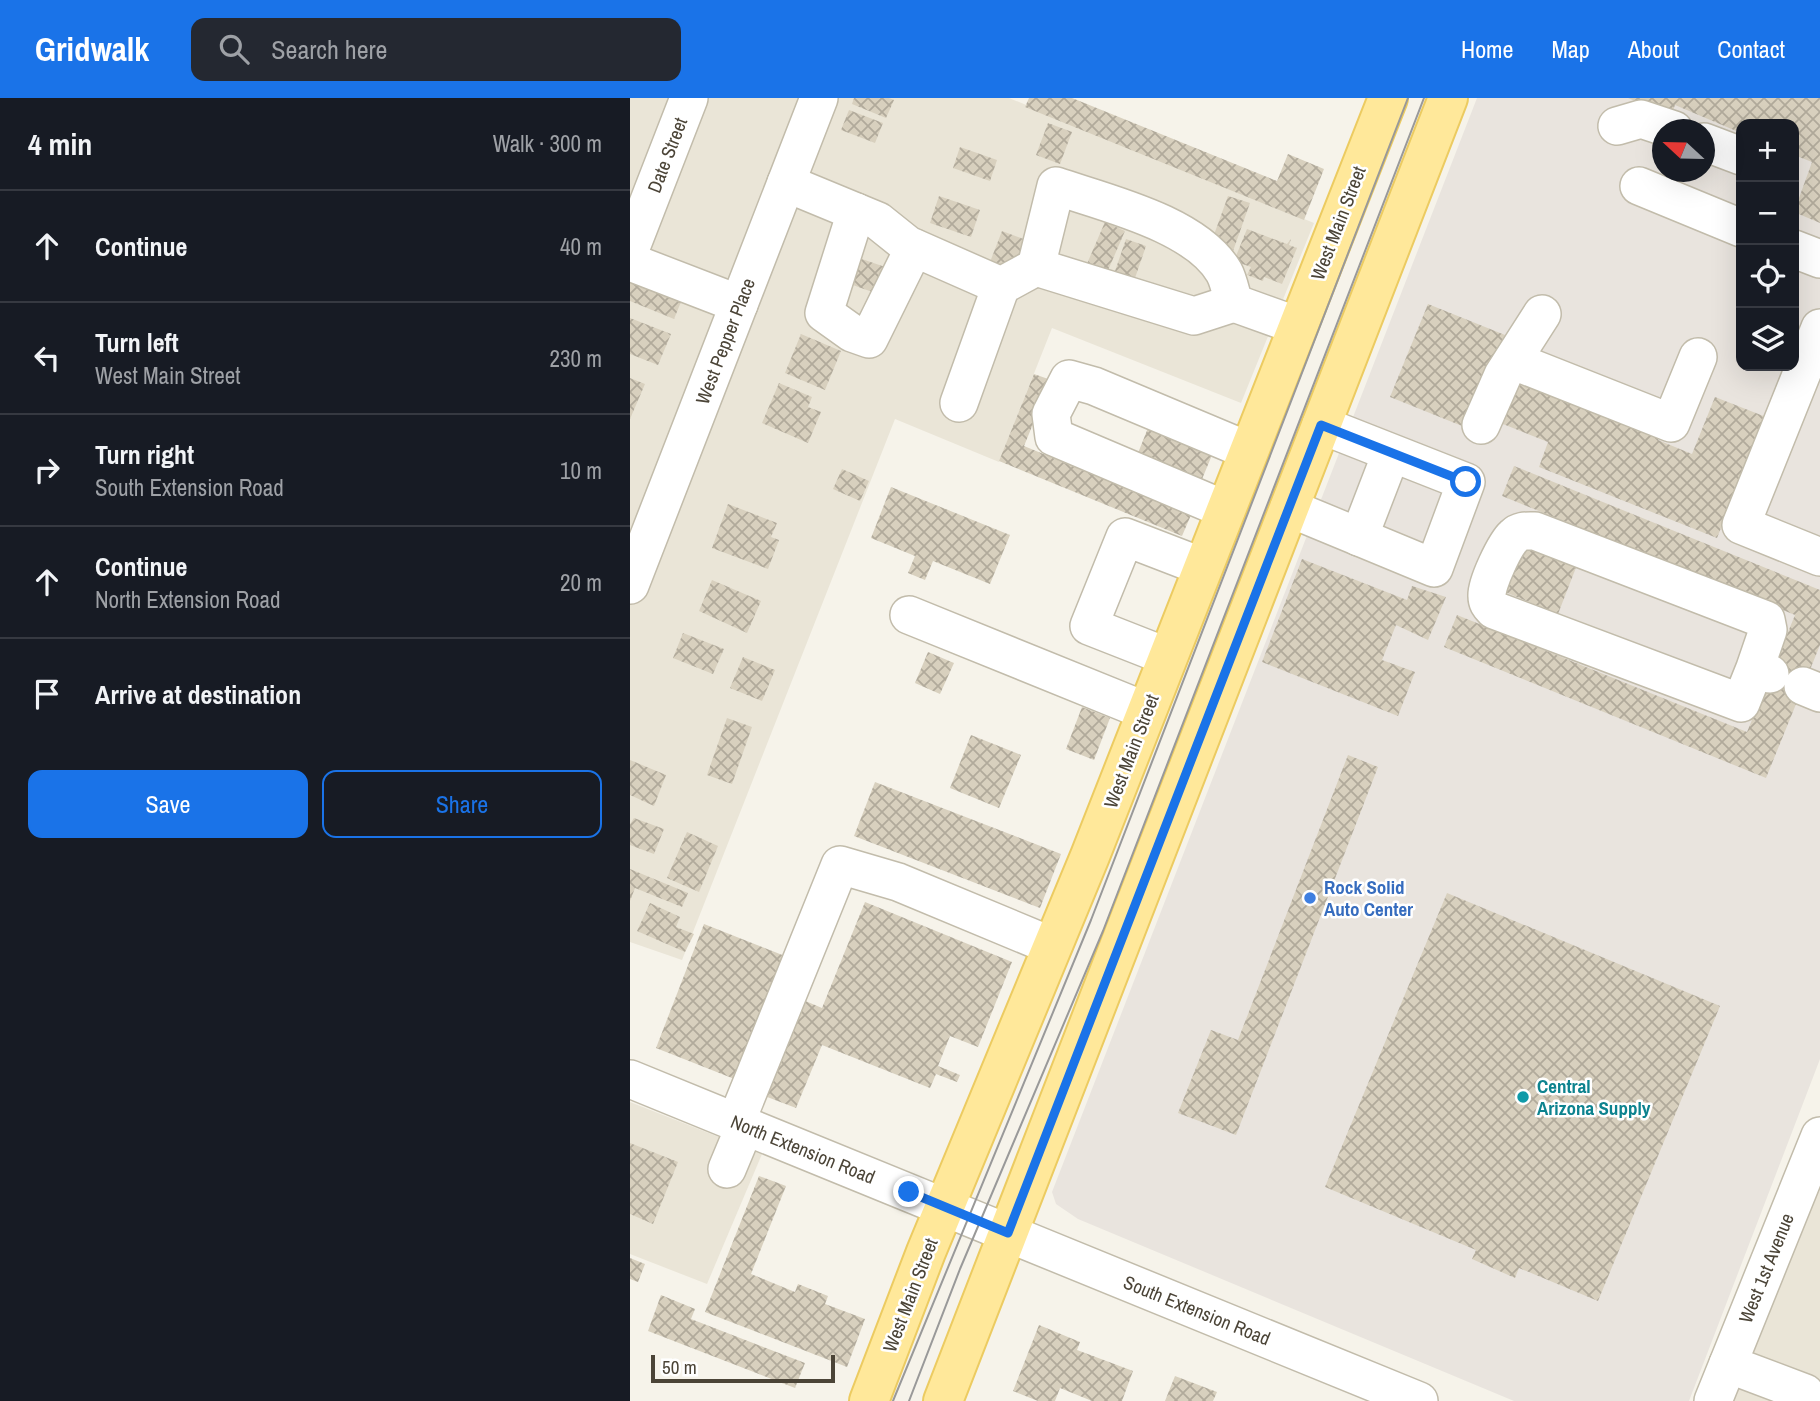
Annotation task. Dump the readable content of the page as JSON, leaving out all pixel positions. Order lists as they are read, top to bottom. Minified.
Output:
{"streets":{"main road":["West Main Street"],"street":["Date Street","West Pepper Place","North Extension Road","West 1st Avenue","South Extension Road"]},"crossings":[["West Main Street","North Extension Road"],["West Main Street","South Extension Road"],["North Extension Road","South Extension Road"]],"places":["Rock Solid Auto Center","Central Arizona Supply"],"scale_bar":"50 m","north":"left","page":{"header":"Gridwalk","search":"Search here","nav":["Home","Map","About","Contact"],"heading":["4 min","Walk · 300 m"],"map_buttons":["+","−"],"list":[["Continue","40 m"],["Turn left","West Main Street","230 m"],["Turn right","South Extension Road","10 m"],["Continue","North Extension Road","20 m"],"Arrive at destination"],"buttons":["Save","Share"],"scale":"50 m"}}
